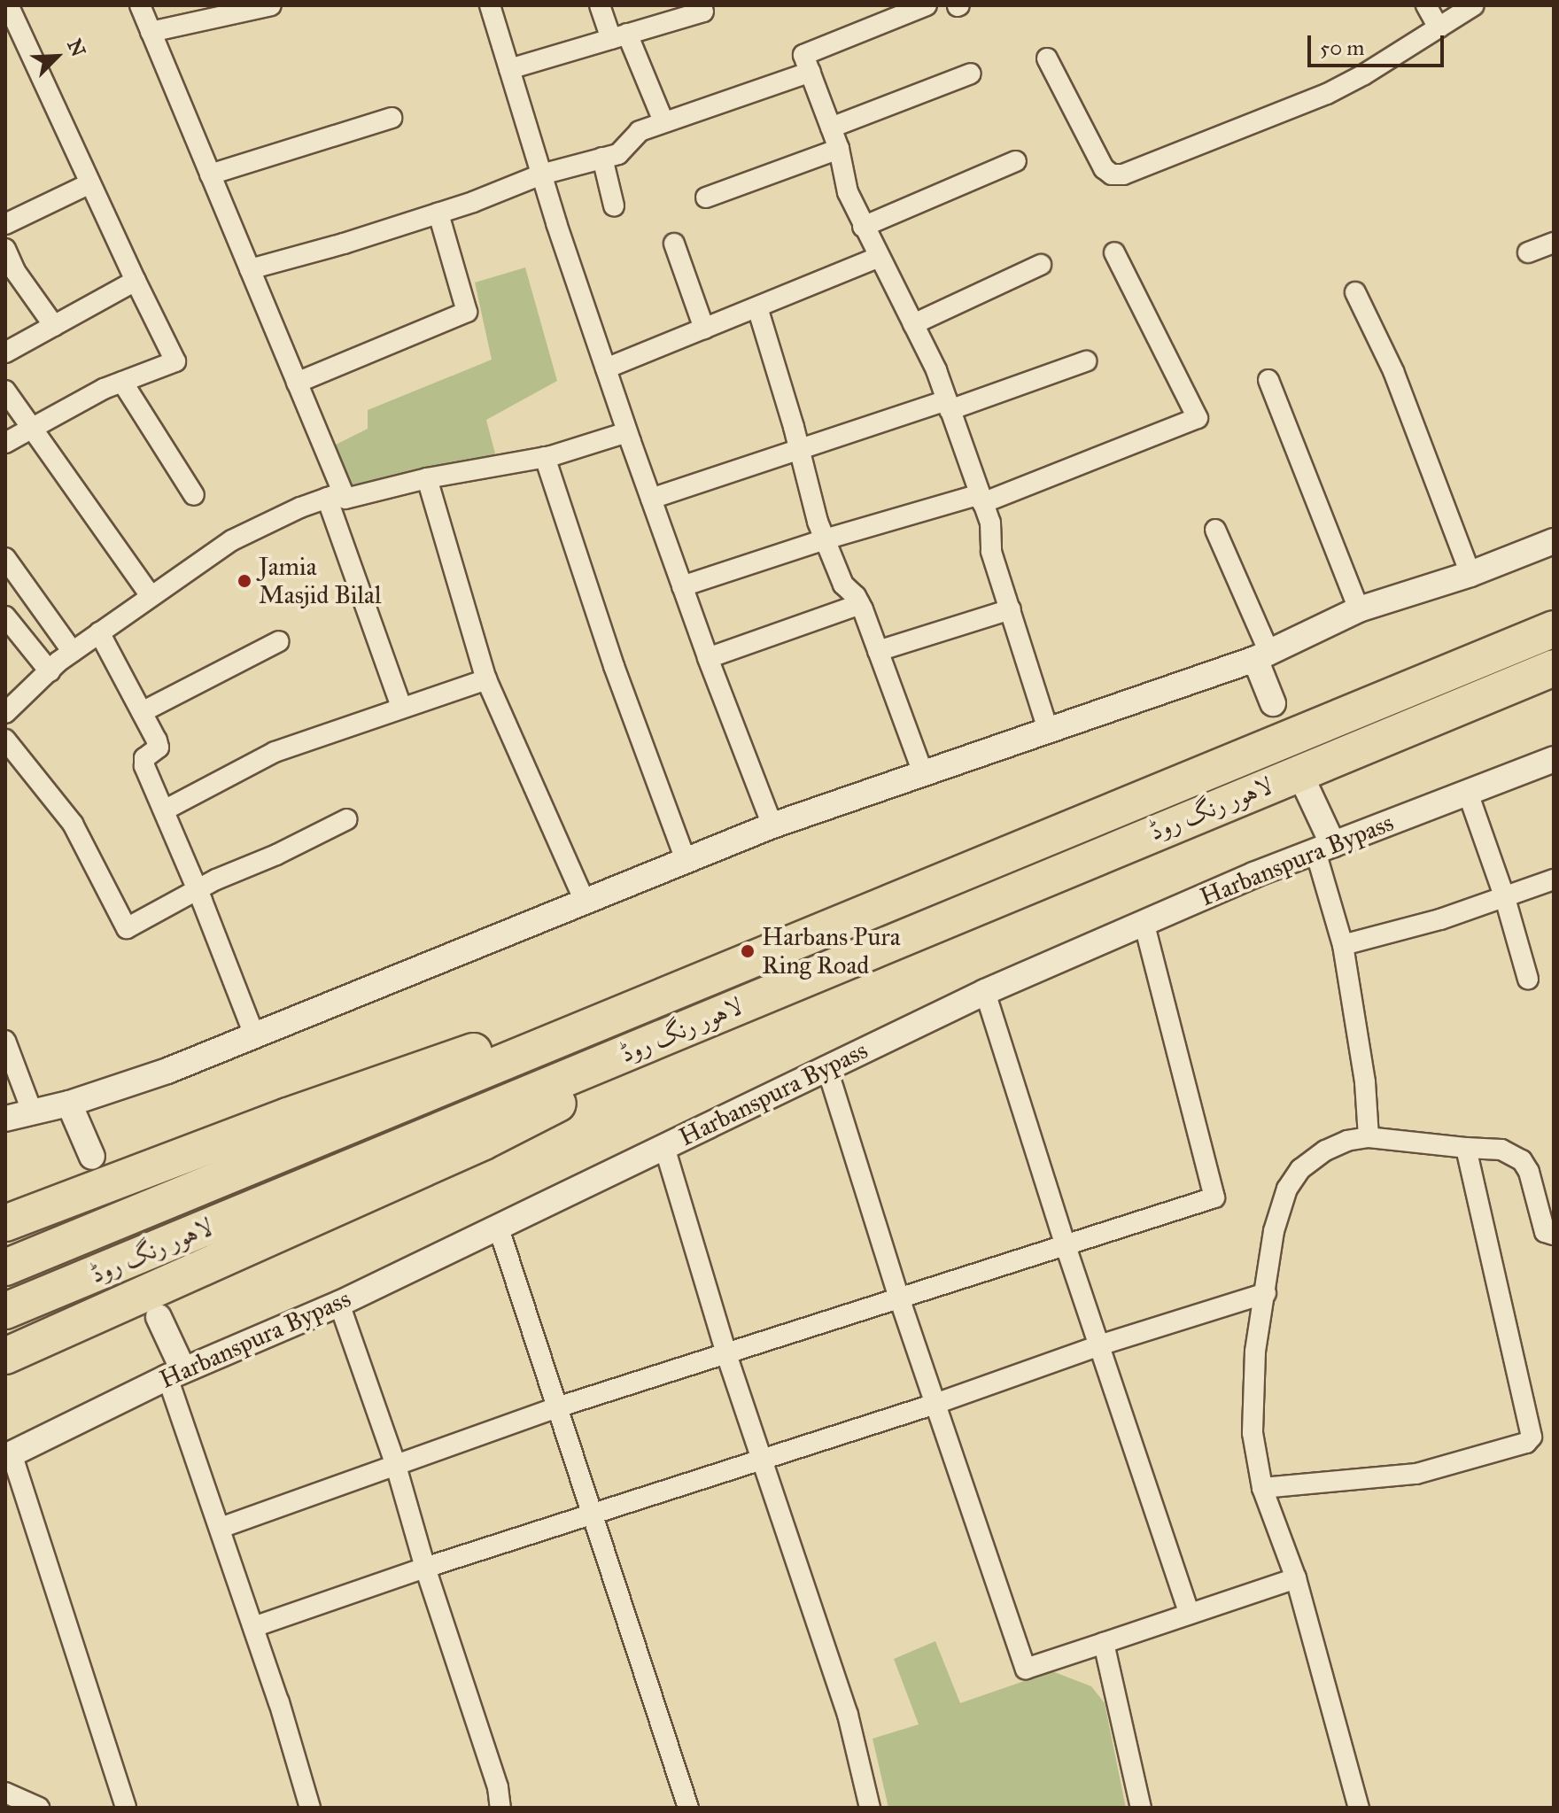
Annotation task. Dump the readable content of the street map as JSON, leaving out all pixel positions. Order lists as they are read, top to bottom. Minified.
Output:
{"streets":{"highway":["لاہور رنگ روڈ"],"street":["Harbanspura Bypass"]},"places":["Jamia Masjid Bilal","Harbans Pura Ring Road"],"scale_bar":"50 m","north":"top right"}
